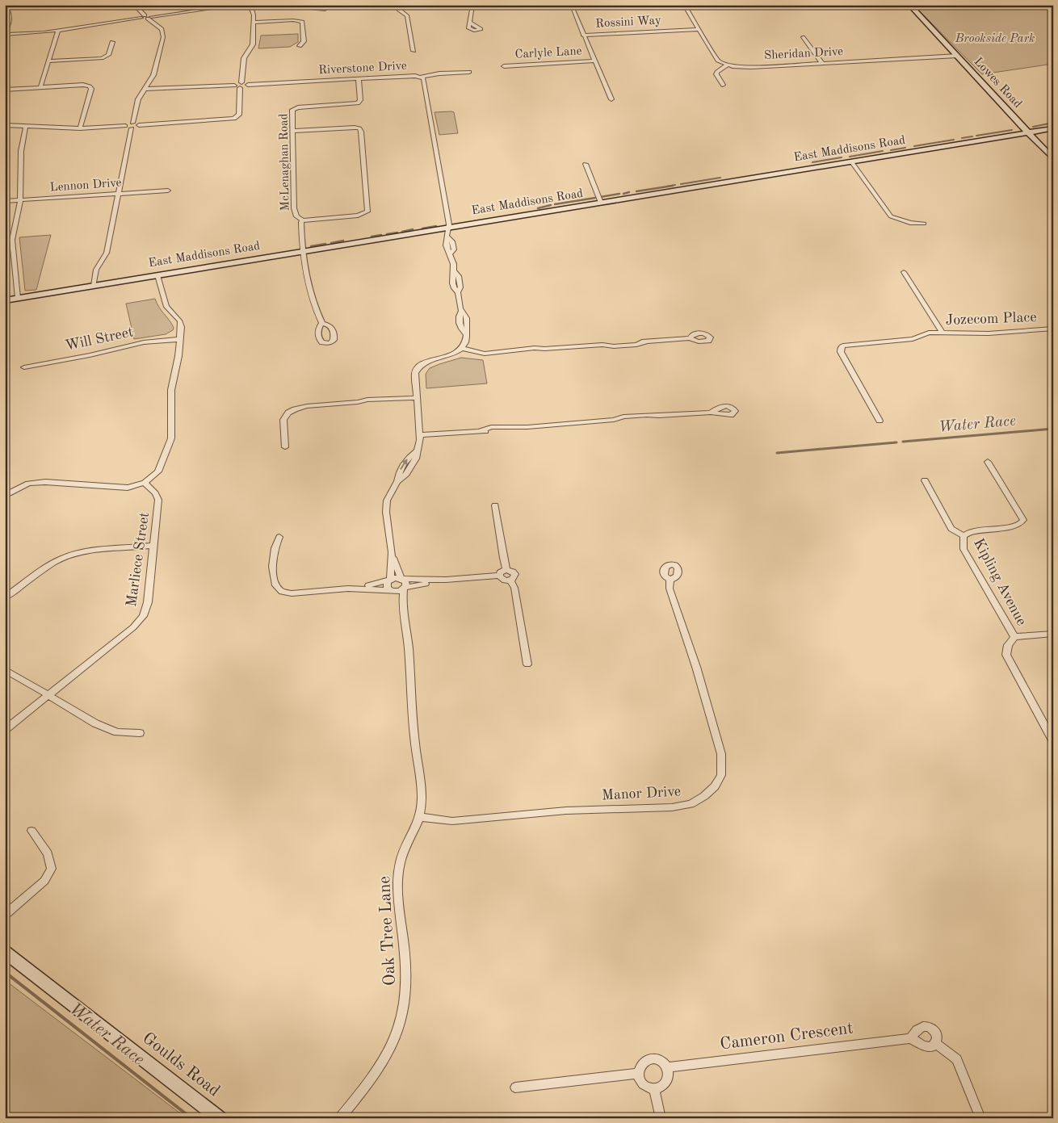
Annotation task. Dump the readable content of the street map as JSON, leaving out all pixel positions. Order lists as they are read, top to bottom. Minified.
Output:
{"streets":{"street":["Rossini Way","Carlyle Lane","Sheridan Drive","Riverstone Drive","Lowes Road","East Maddisons Road","McLenaghan Road","Lennon Drive","Jozecom Place","Will Street","Marliece Street","Kipling Avenue","Manor Drive","Oak Tree Lane","Cameron Crescent","Goulds Road"]},"crossings":[["Sheridan Drive","Lowes Road"],["Riverstone Drive","East Maddisons Road"],["Riverstone Drive","McLenaghan Road"],["Lowes Road","East Maddisons Road"],["East Maddisons Road","McLenaghan Road"],["Manor Drive","Oak Tree Lane"]],"water":["Water Race"],"parks":["Brookside Park"]}
